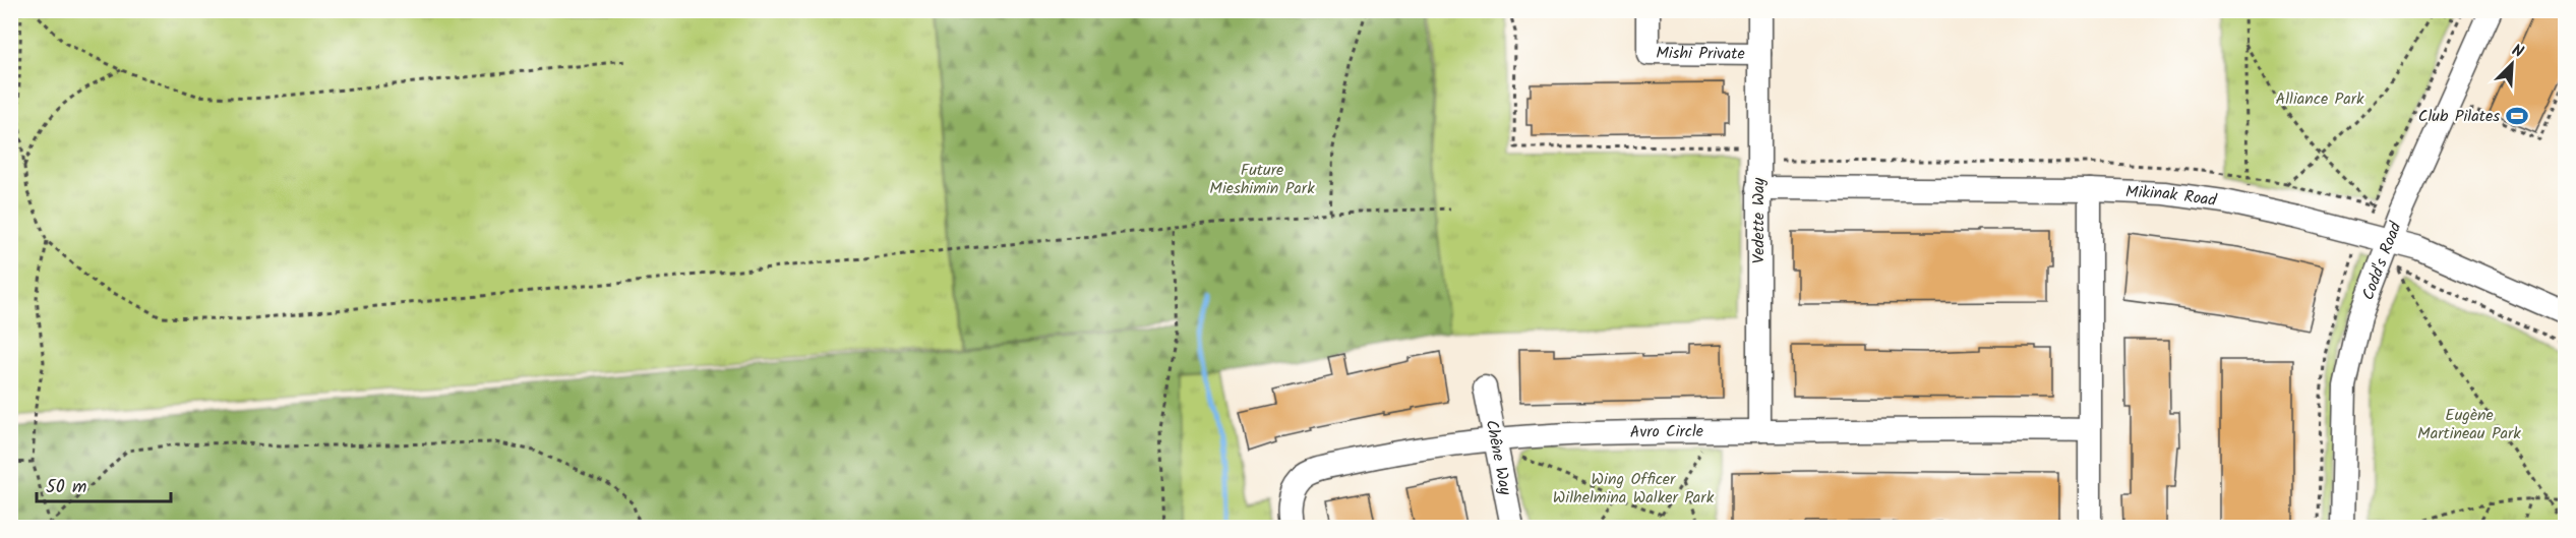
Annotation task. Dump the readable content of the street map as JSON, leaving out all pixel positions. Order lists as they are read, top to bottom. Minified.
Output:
{"streets":{"street":["Mishi Private","Mikinak Road","Vedette Way","Codd's Road","Avro Circle","Chêne Way"]},"crossings":[["Mishi Private","Vedette Way"],["Mikinak Road","Vedette Way"],["Mikinak Road","Codd's Road"],["Vedette Way","Avro Circle"],["Avro Circle","Chêne Way"]],"parks":["Alliance Park","Future Mieshimin Park","Eugène Martineau Park","Wing Officer Wilhelmina Walker Park"],"places":{"sports":["Club Pilates"]},"scale_bar":"50 m","north":"top right"}
